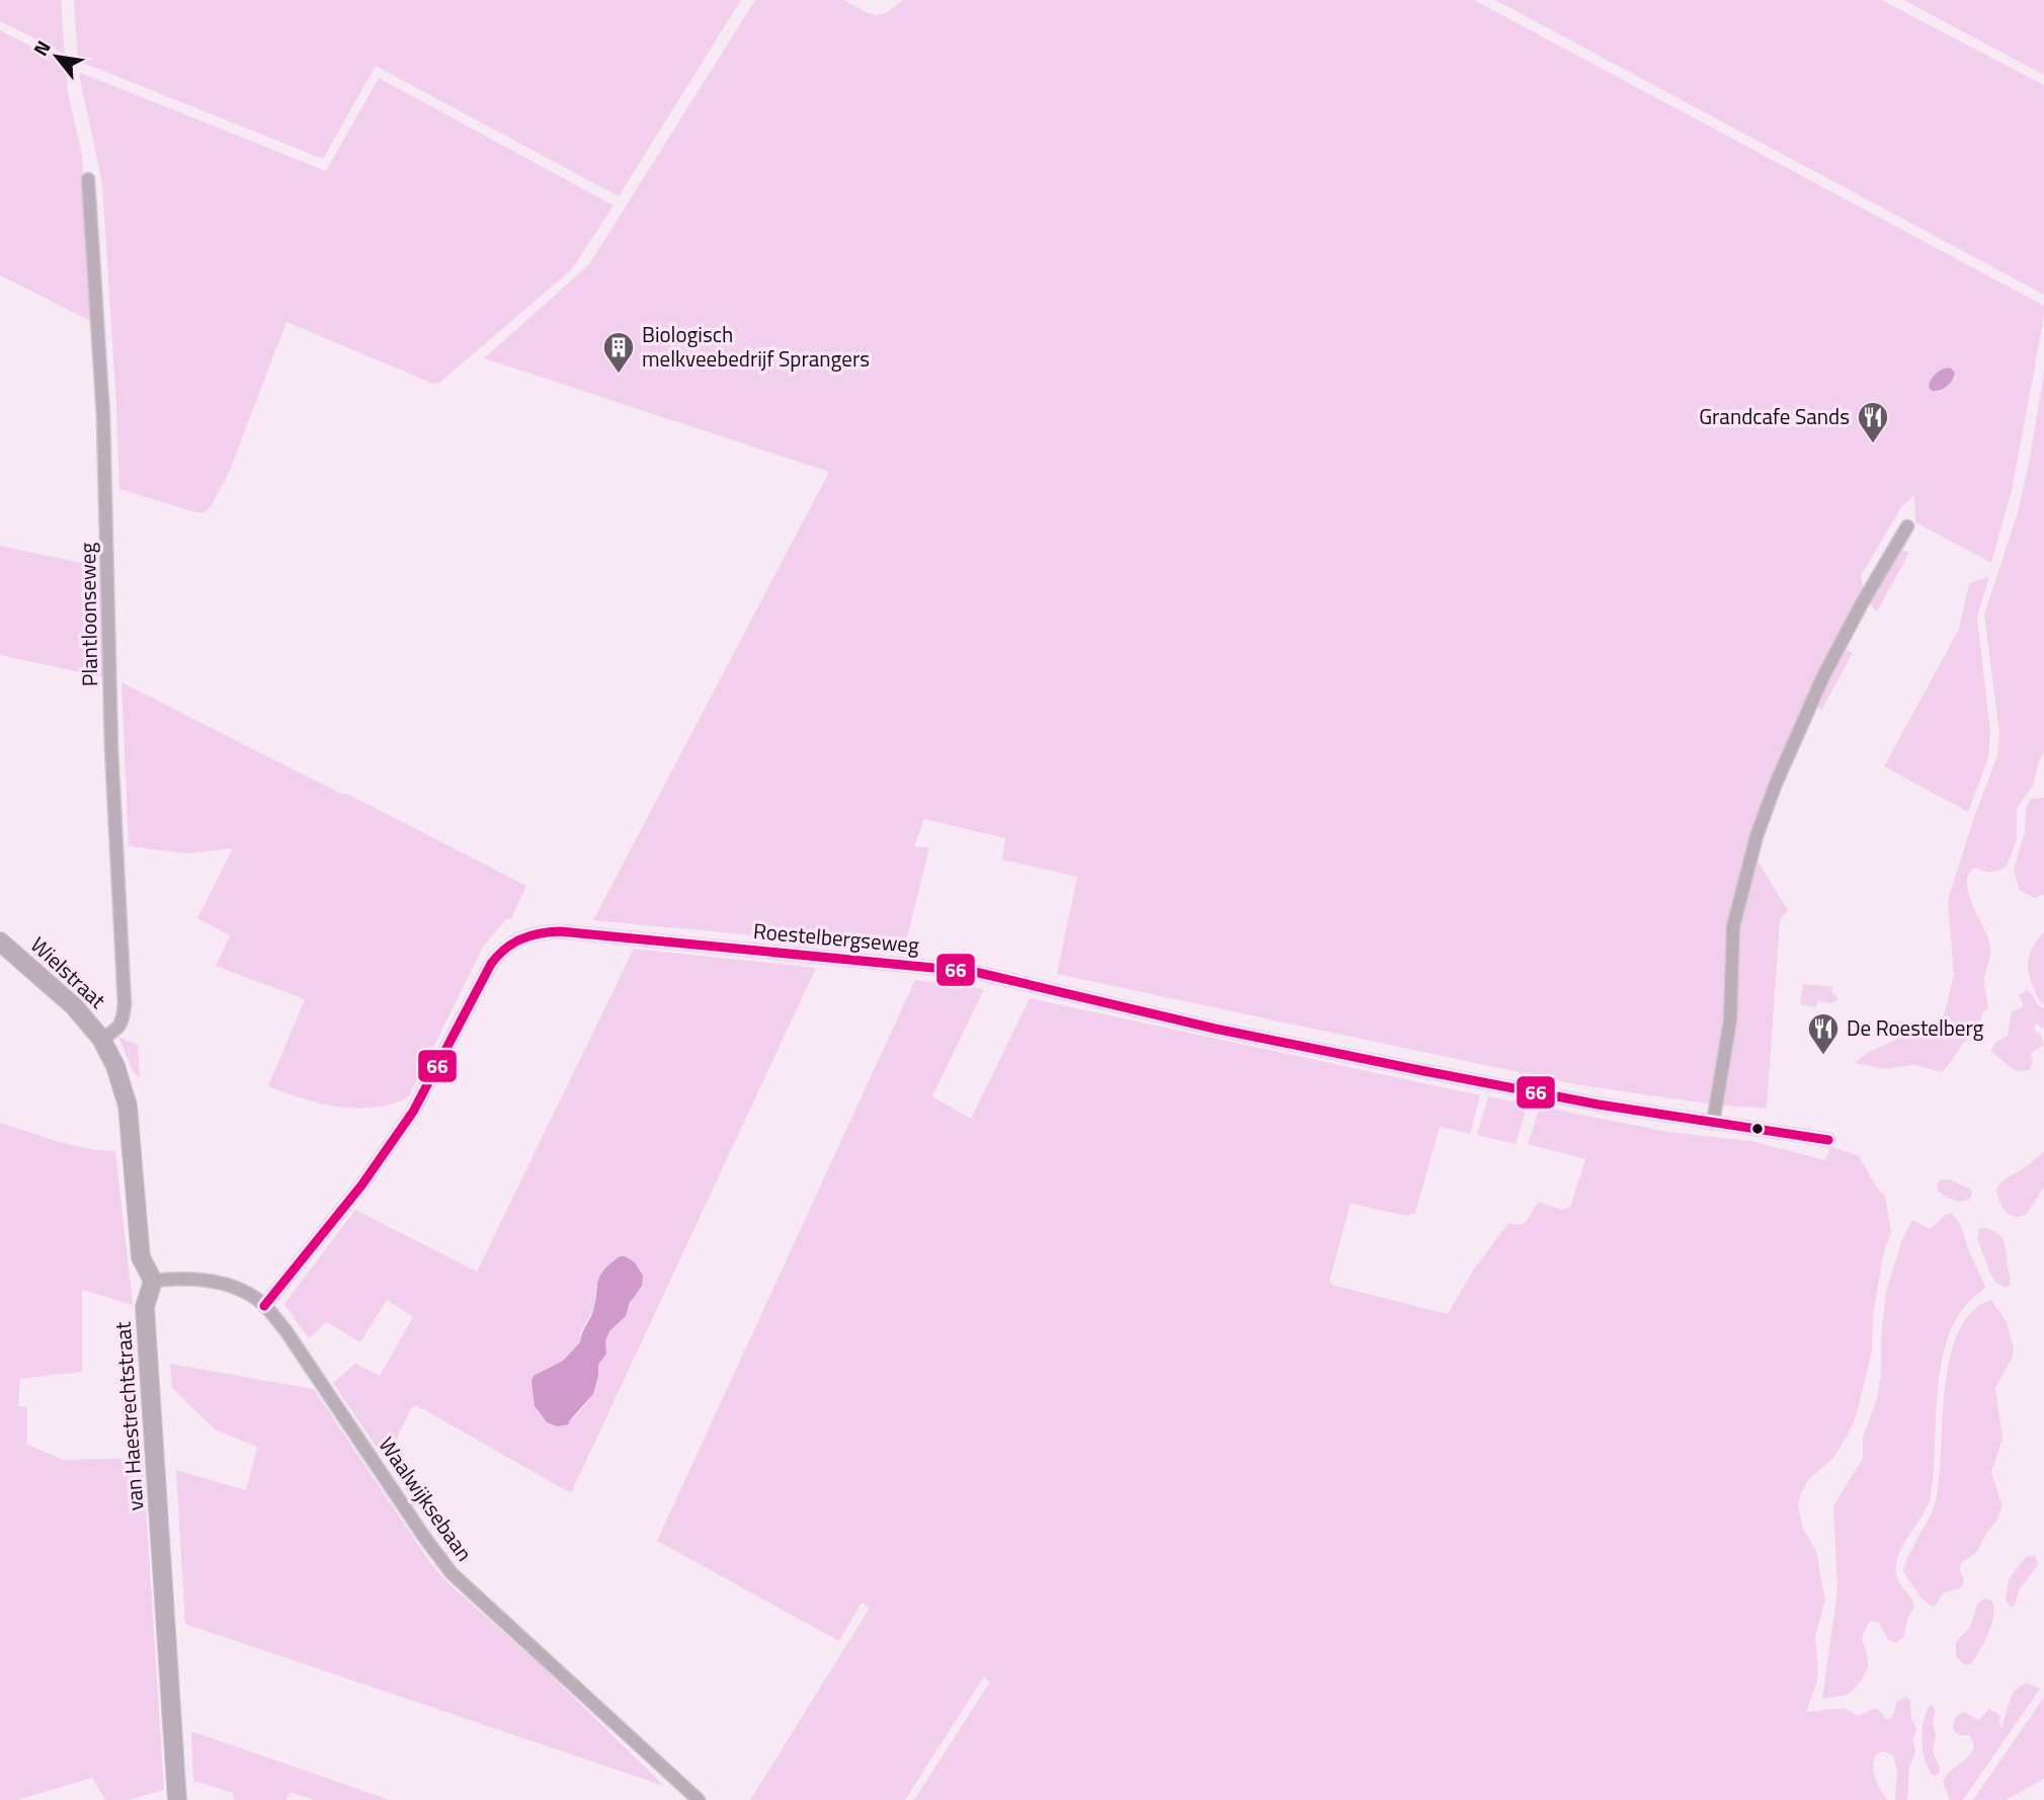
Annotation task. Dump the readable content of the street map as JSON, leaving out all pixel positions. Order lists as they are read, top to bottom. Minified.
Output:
{"streets":{"street":["Plantloonseweg","Roestelbergseweg","Wielstraat","van Haestrechtstraat","Waalwijksebaan"]},"crossings":[["Plantloonseweg","Wielstraat"],["Roestelbergseweg","Waalwijksebaan"],["van Haestrechtstraat","Waalwijksebaan"]],"places":{"building":["Biologisch melkveebedrijf Sprangers"],"restaurant":["Grandcafe Sands","De Roestelberg"]},"lines":["transit line 66"],"north":"top left"}
